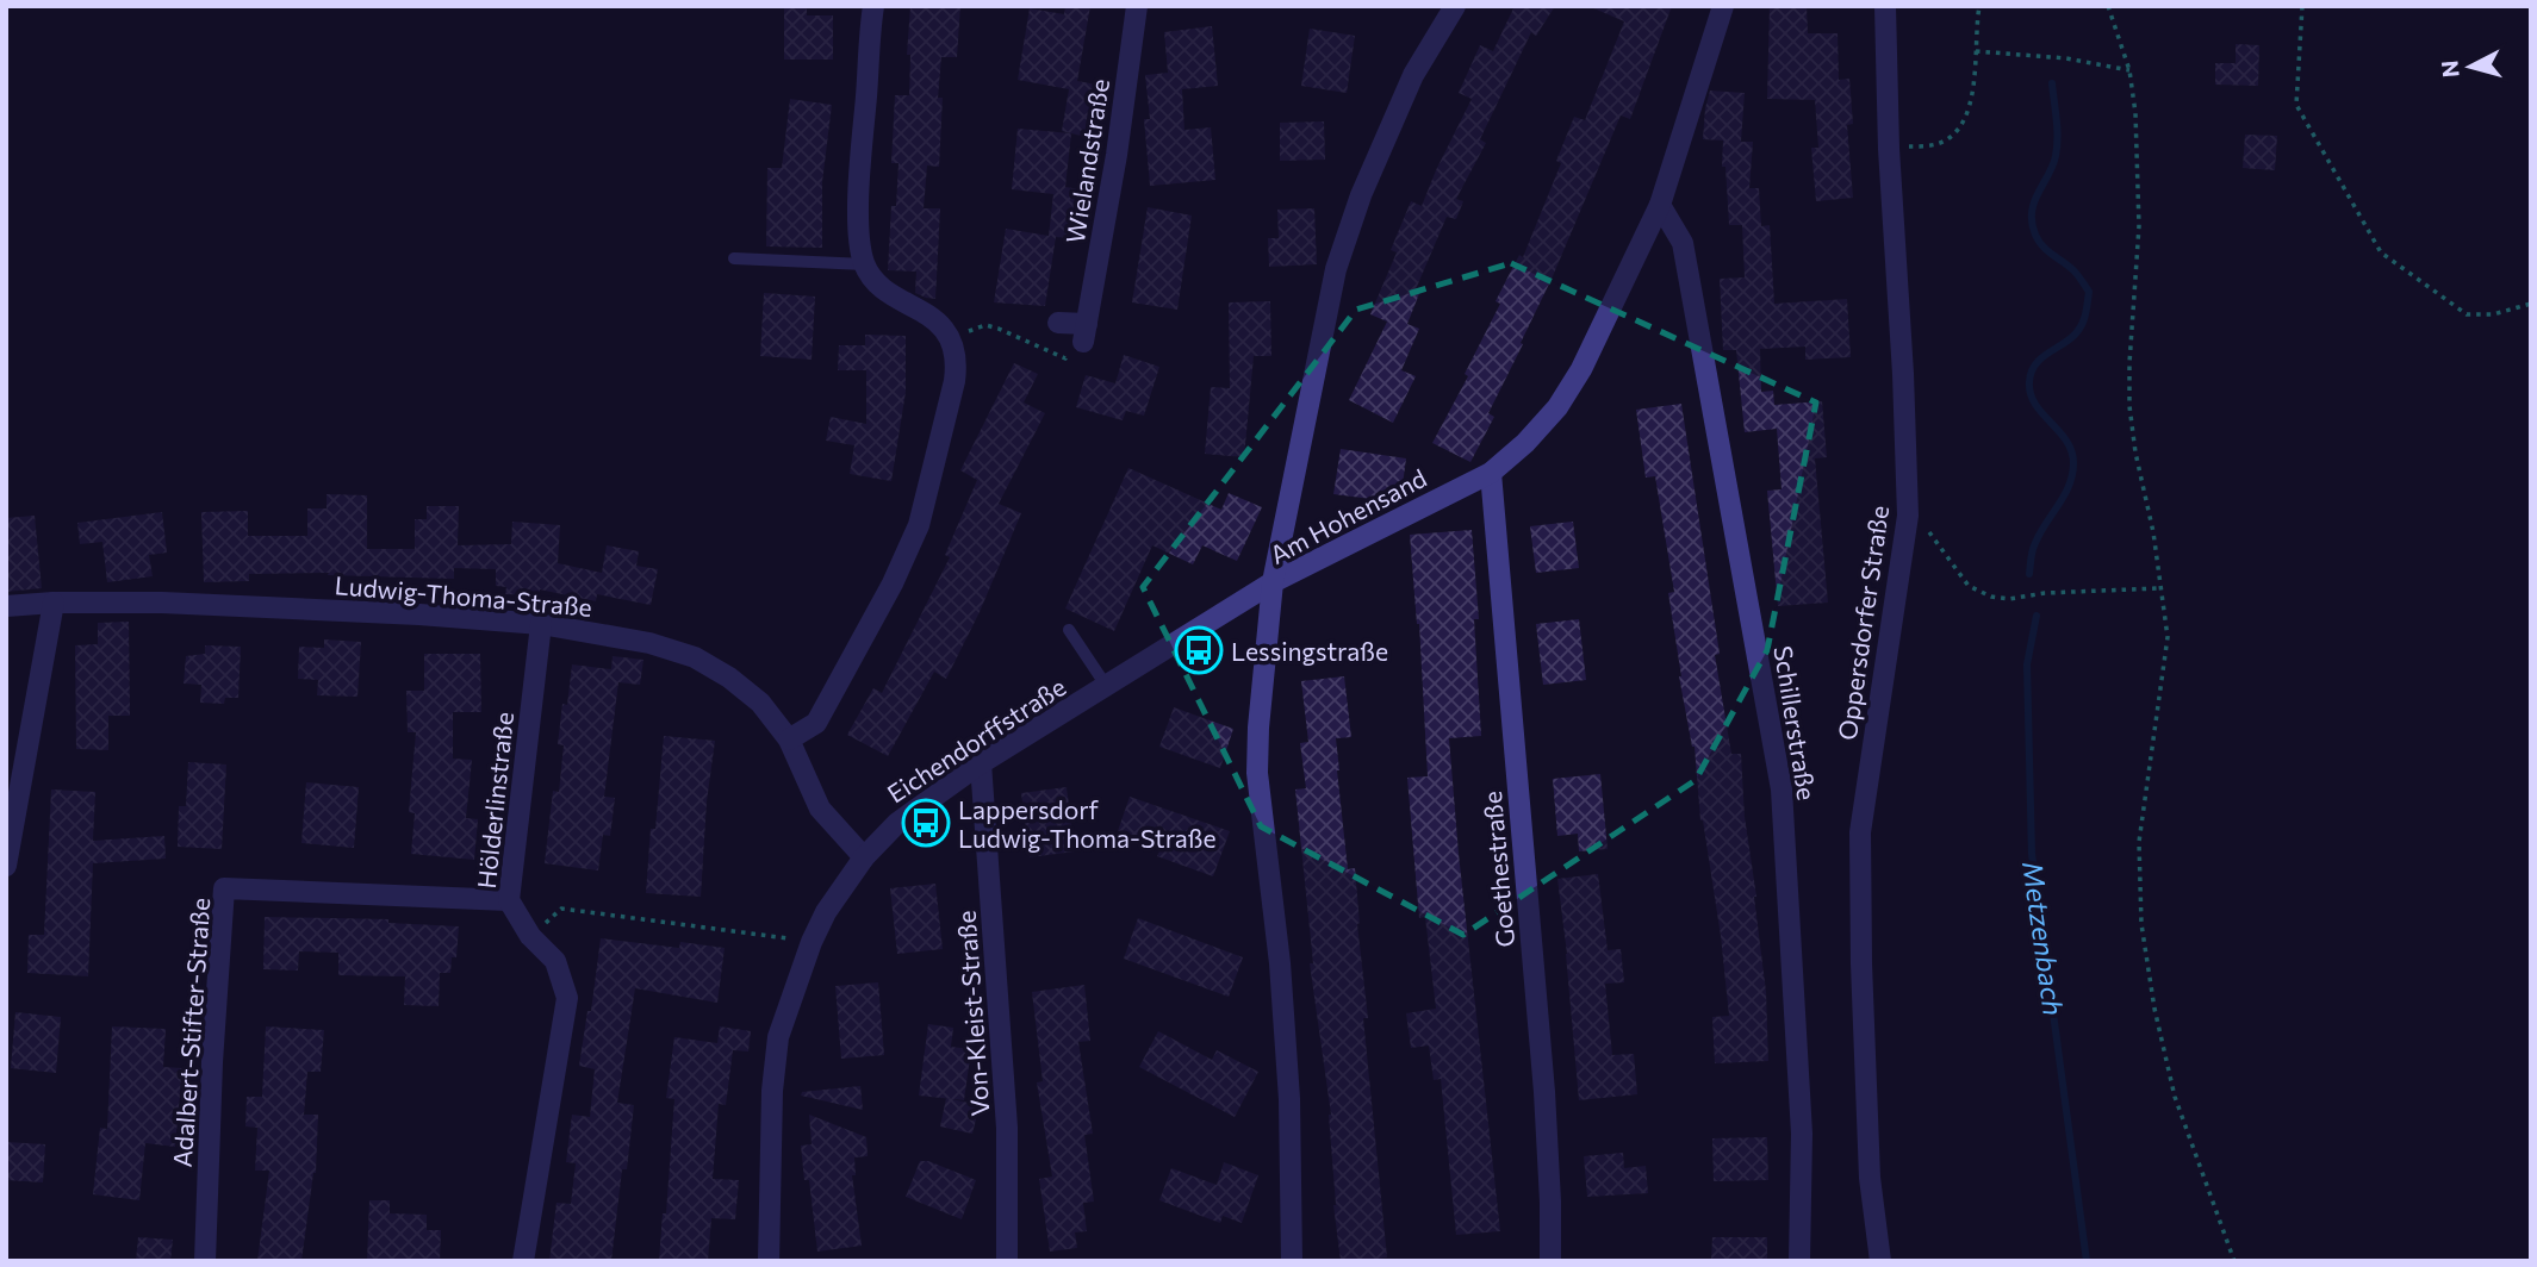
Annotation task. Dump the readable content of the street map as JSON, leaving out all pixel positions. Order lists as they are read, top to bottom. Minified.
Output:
{"streets":{"street":["Wielandstraße","Am Hohensand","Ludwig-Thoma-Straße","Oppersdorfer Straße","Schillerstraße","Eichendorffstraße","Hölderlinstraße","Goethestraße","Von-Kleist-Straße","Adalbert-Stifter-Straße"]},"crossings":[["Am Hohensand","Schillerstraße"],["Am Hohensand","Eichendorffstraße"],["Am Hohensand","Goethestraße"],["Ludwig-Thoma-Straße","Eichendorffstraße"],["Ludwig-Thoma-Straße","Hölderlinstraße"],["Eichendorffstraße","Von-Kleist-Straße"],["Hölderlinstraße","Adalbert-Stifter-Straße"]],"water":["Metzenbach"],"places":{"bus stop":["Lessingstraße","Lappersdorf Ludwig-Thoma-Straße"]},"north":"left"}
